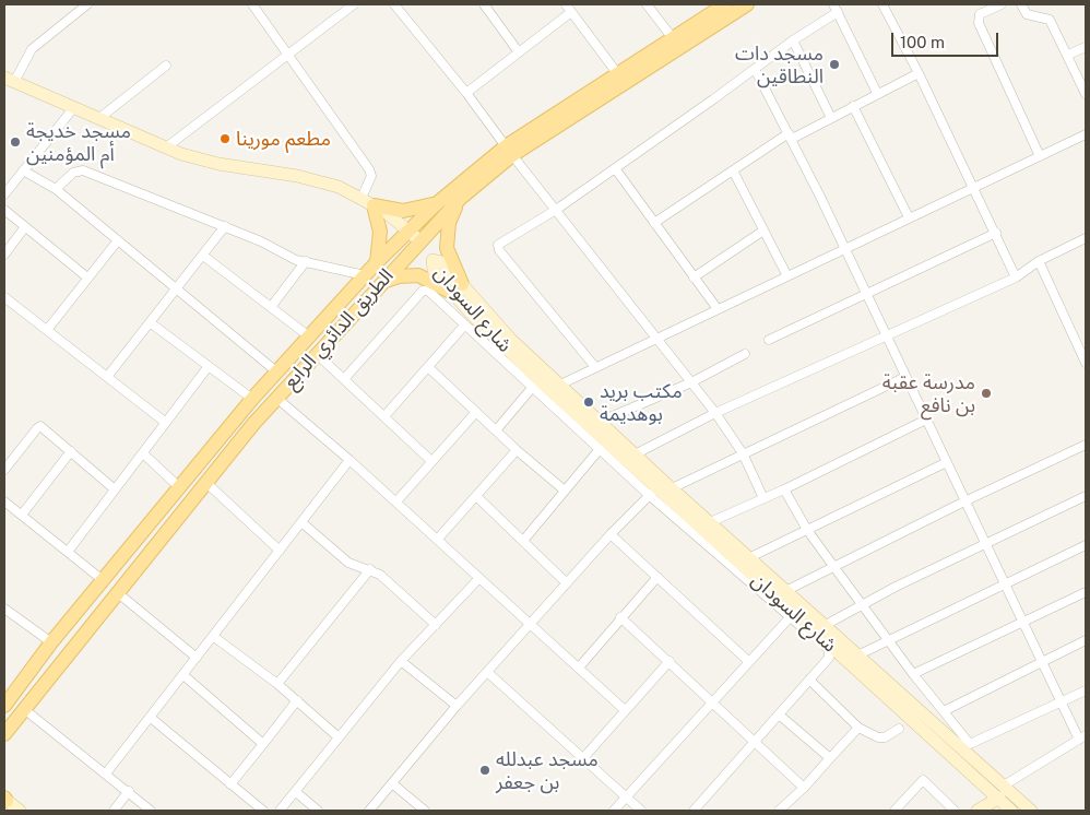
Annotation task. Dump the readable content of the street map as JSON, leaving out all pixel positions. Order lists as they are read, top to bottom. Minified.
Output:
{"streets":{"main road":["شارع السودان","الطريق الدائري الرابع"]},"places":["مسجد دات النطاقين","مطعم مورينا","مسجد خديجة أم المؤمنين","مدرسة عقبة بن نافع","مكتب بريد بوهديمة","مسجد عبدلله بن جعفر"],"scale_bar":"100 m"}
